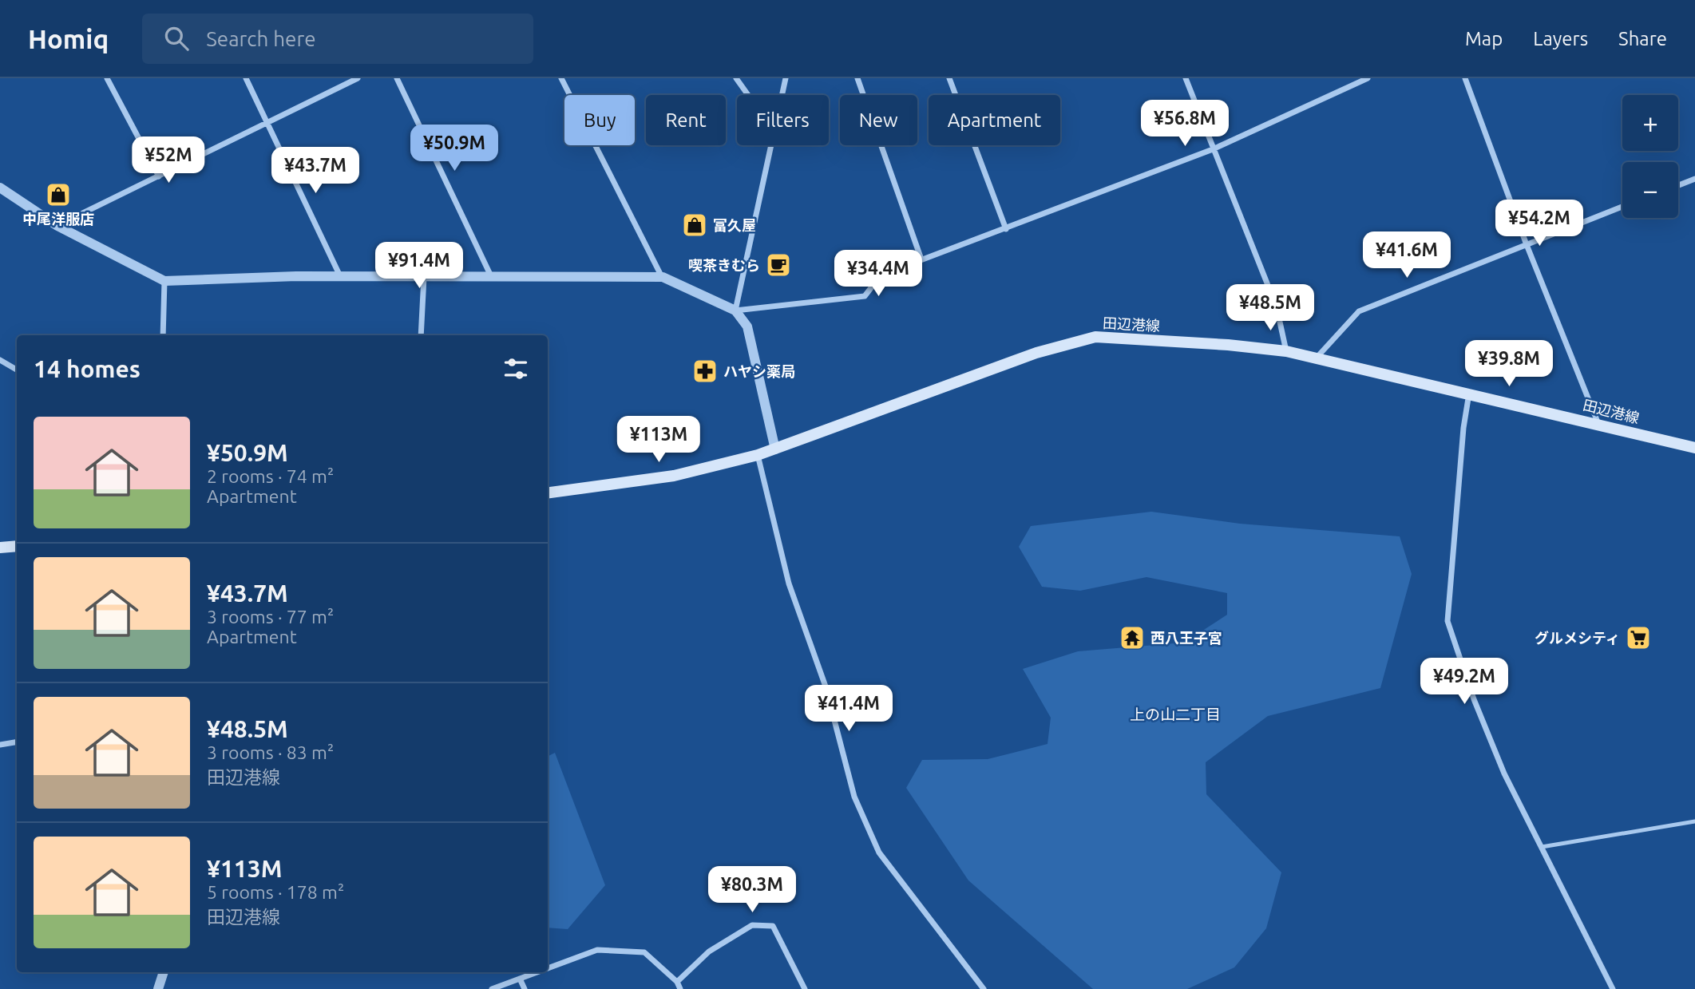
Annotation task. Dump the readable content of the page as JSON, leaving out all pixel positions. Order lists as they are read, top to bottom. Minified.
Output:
{"streets":{"main road":["田辺港線"]},"districts":["上の山二丁目"],"places":{"shop":["中尾洋服店","富久屋"],"cafe":["喫茶きむら"],"pharmacy":["ハヤシ薬局"],"temple":["西八王子宮"],"supermarket":["グルメシティ"]},"page":{"header":"Homiq","search":"Search here","nav":["Map","Layers","Share"],"map_buttons":["+","−"],"chip":["Buy","Rent","Filters","New","Apartment"],"price":["¥56.8M","¥50.9M","¥52M","¥43.7M","¥54.2M","¥41.6M","¥91.4M","¥34.4M","¥48.5M","¥39.8M","¥113M","¥49.2M","¥41.4M","¥80.3M"],"heading":"14 homes","list":[{"name":"¥50.9M","note":"2 rooms · 74 m² · Apartment"},{"name":"¥43.7M","note":"3 rooms · 77 m² · Apartment"},{"name":"¥48.5M","note":"3 rooms · 83 m² · 田辺港線"},{"name":"¥113M","note":"5 rooms · 178 m² · 田辺港線"}]}}
